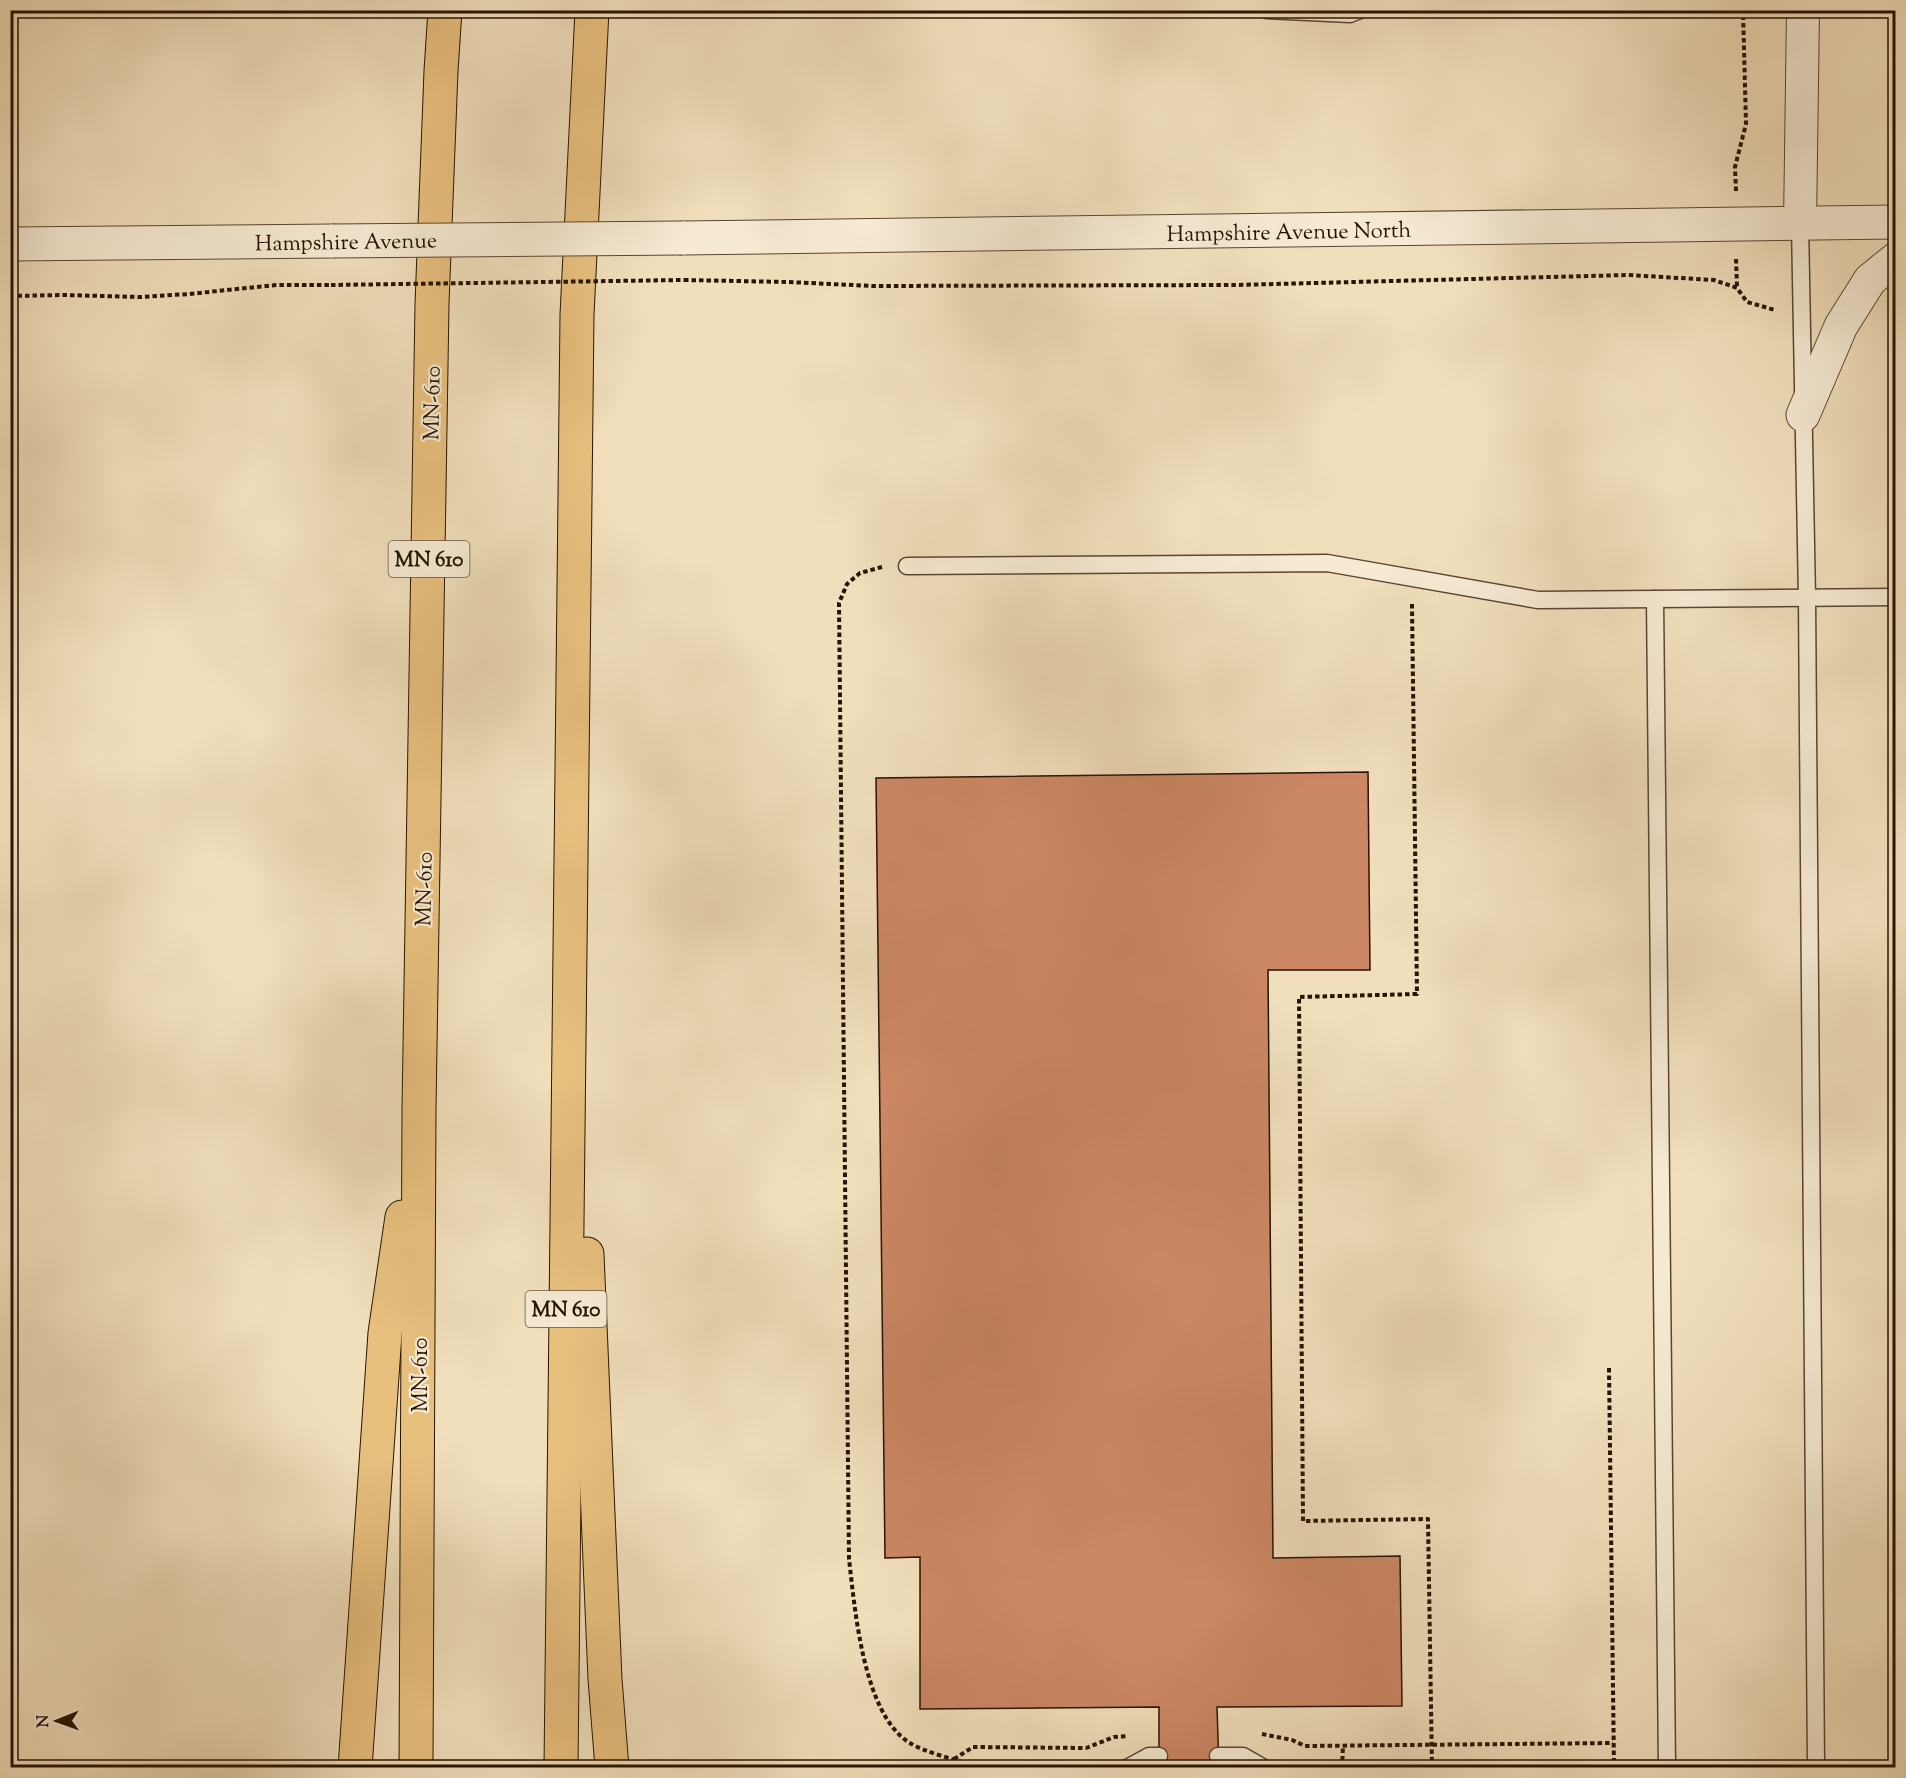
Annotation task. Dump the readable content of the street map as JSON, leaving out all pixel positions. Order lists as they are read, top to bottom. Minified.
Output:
{"streets":{"highway":["MN-610","MN 610"],"street":["Hampshire Avenue North","Hampshire Avenue"]},"crossings":[["Hampshire Avenue North","Hampshire Avenue"]],"north":"left"}
